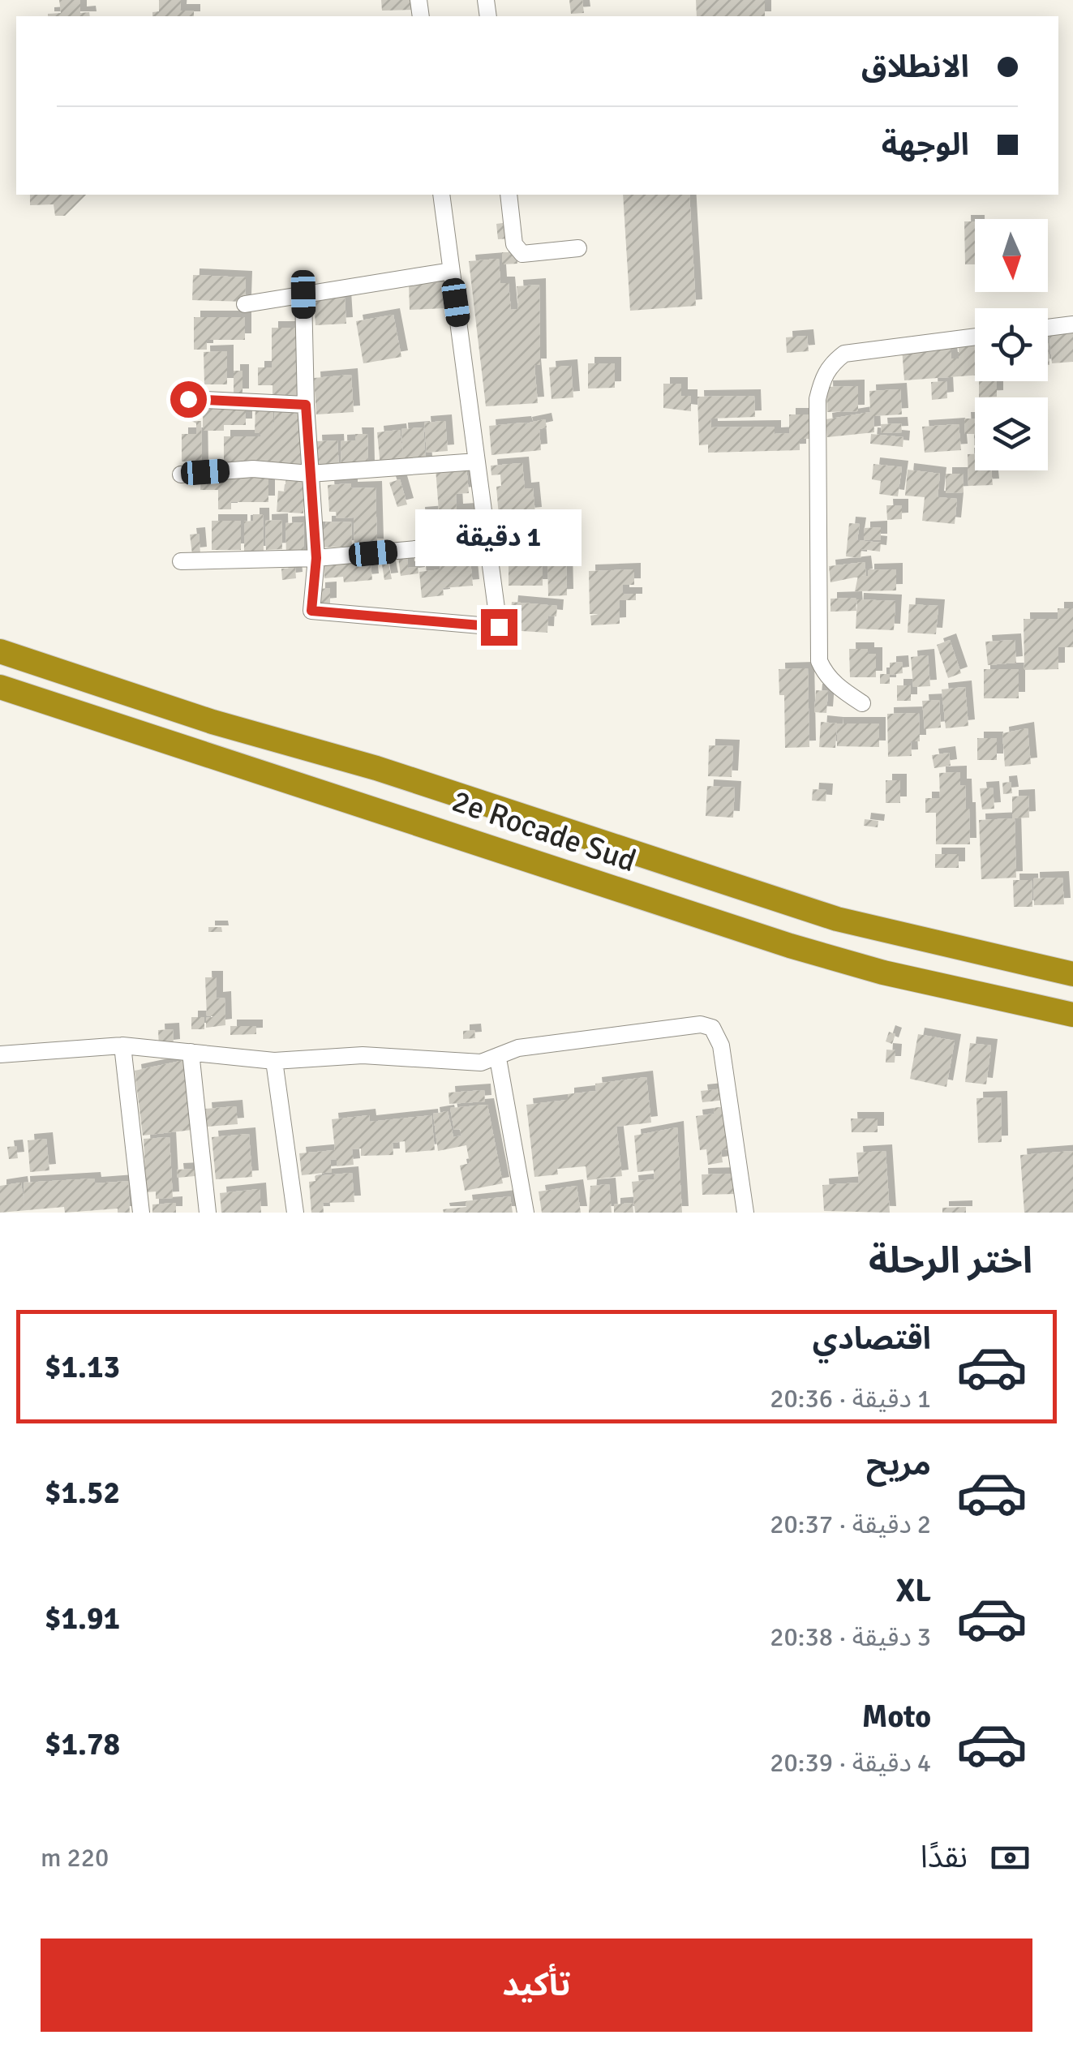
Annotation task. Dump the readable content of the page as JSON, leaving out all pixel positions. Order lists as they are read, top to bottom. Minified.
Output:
{"streets":{"highway":["2e Rocade Sud"]},"north":"bottom","page":{"banner":["الانطلاق","الوجهة"],"bubble":"1 دقيقة","heading":"اختر الرحلة","list":[{"name":"اقتصادي","note":"1 دقيقة · 20:36","value":"$1.13"},{"name":"مريح","note":"2 دقيقة · 20:37","value":"$1.52"},{"name":"XL","note":"3 دقيقة · 20:38","value":"$1.91"},{"name":"Moto","note":"4 دقيقة · 20:39","value":"$1.78"}],"pay":["نقدًا","220 m"],"buttons":"تأكيد"}}
